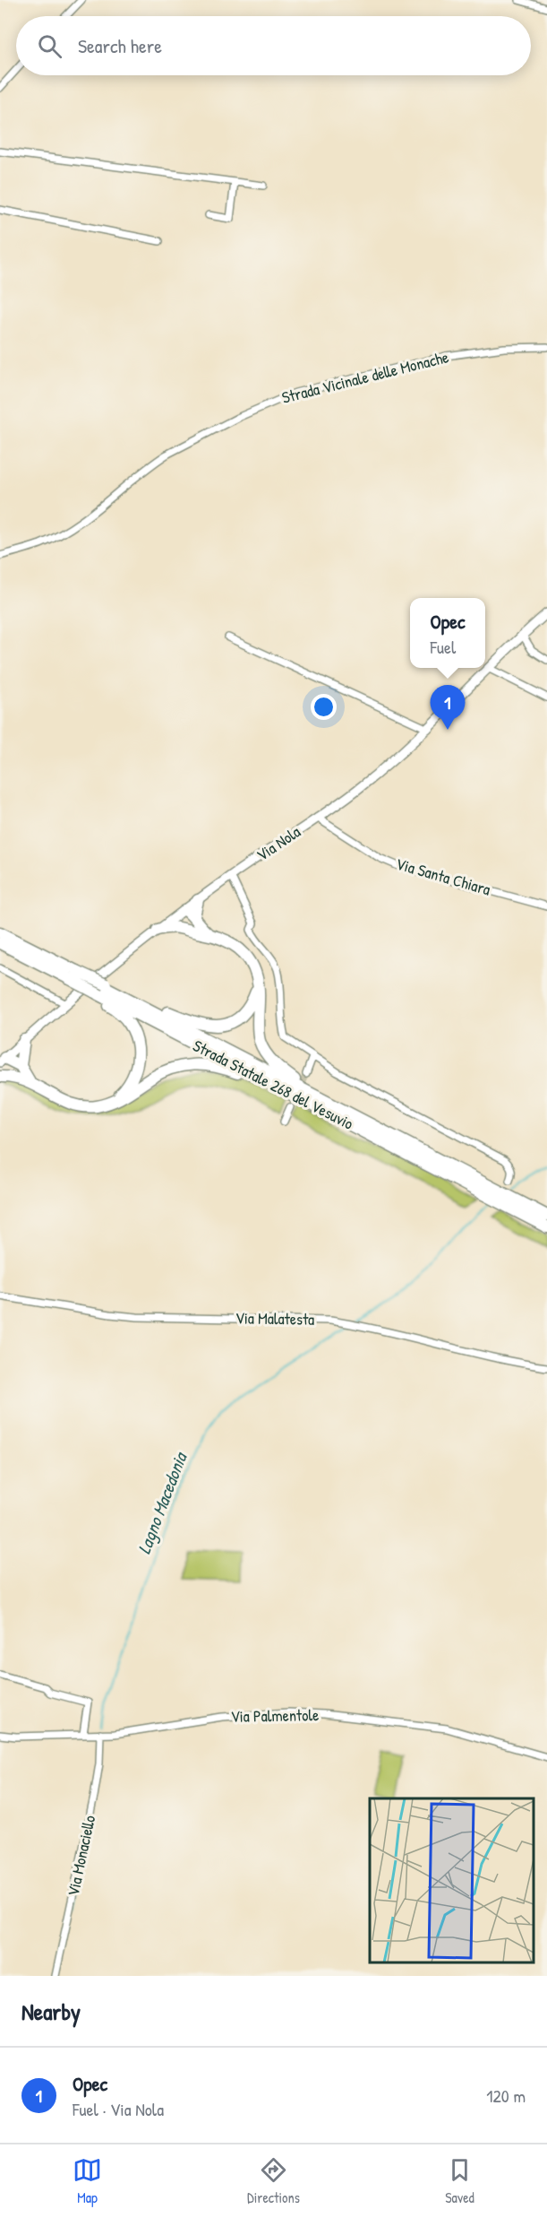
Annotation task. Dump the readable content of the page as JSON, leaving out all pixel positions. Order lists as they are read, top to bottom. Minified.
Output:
{"streets":{"highway":["Strada Statale 268 del Vesuvio"],"street":["Strada Vicinale delle Monache","Via Nola","Via Santa Chiara","Via Malatesta","Via Palmentole","Via Monaciello"]},"crossings":[["Via Nola","Via Santa Chiara"],["Via Palmentole","Via Monaciello"]],"water":["Lagno Macedonia"],"page":{"search":"Search here","popup":["Opec","Fuel"],"pins":"1","heading":"Nearby","list":[{"mark":"1","name":"Opec","note":"Fuel · Via Nola","value":"120 m"}],"nav":["Map","Directions","Saved"]}}
